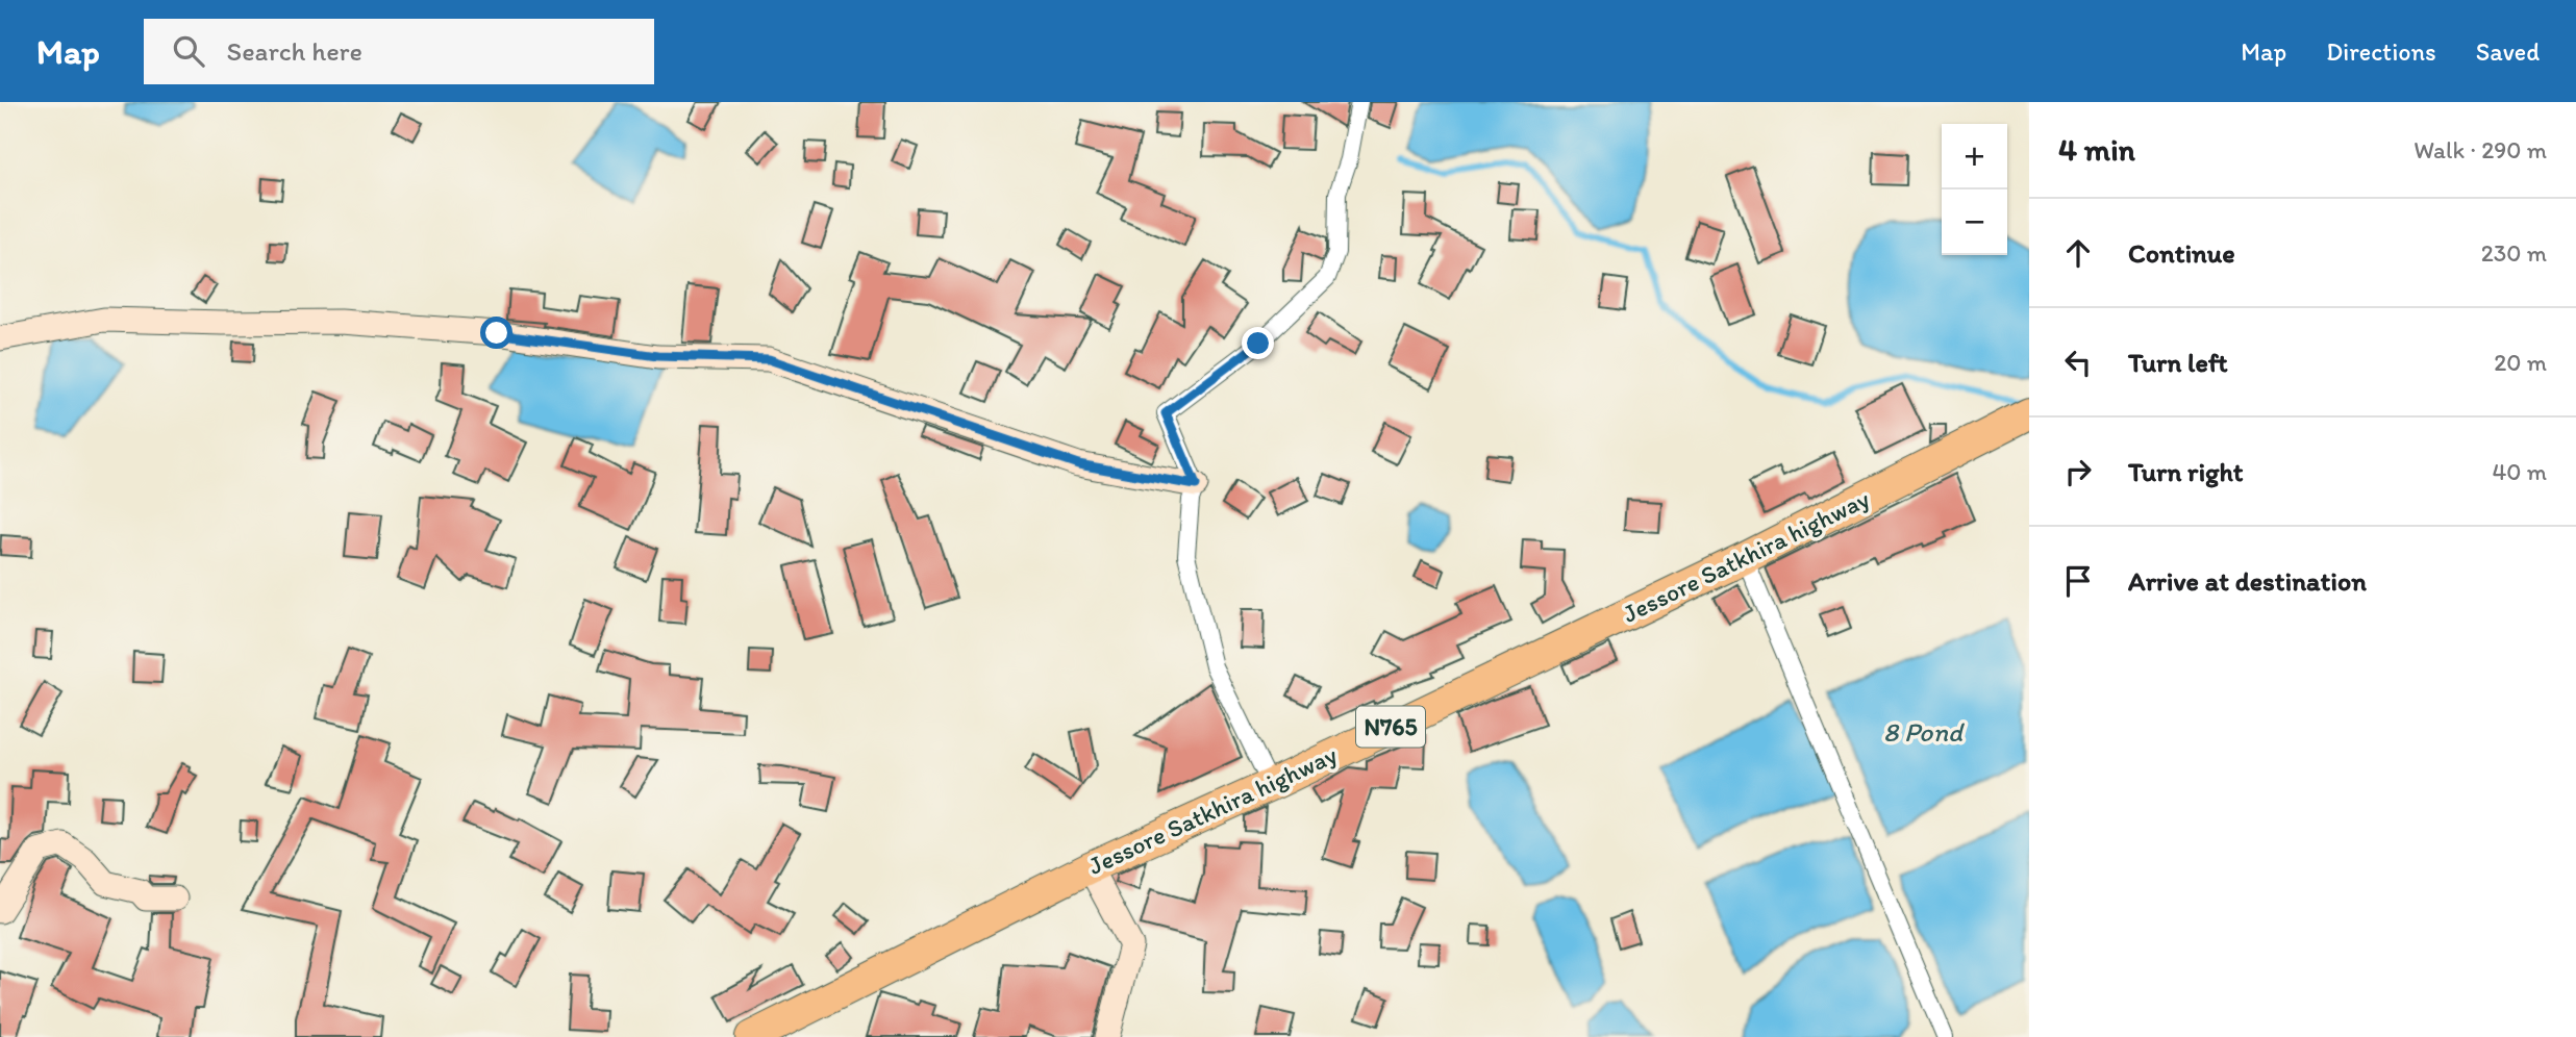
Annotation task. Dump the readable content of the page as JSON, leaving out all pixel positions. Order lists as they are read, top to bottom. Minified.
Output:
{"streets":{"highway":["Jessore Satkhira highway","N765"]},"water":["8 Pond"],"page":{"header":"Map","search":"Search here","nav":["Map","Directions","Saved"],"heading":["4 min","Walk · 290 m"],"map_buttons":["+","−"],"list":[["Continue","230 m"],["Turn left","20 m"],["Turn right","40 m"],"Arrive at destination"]}}
